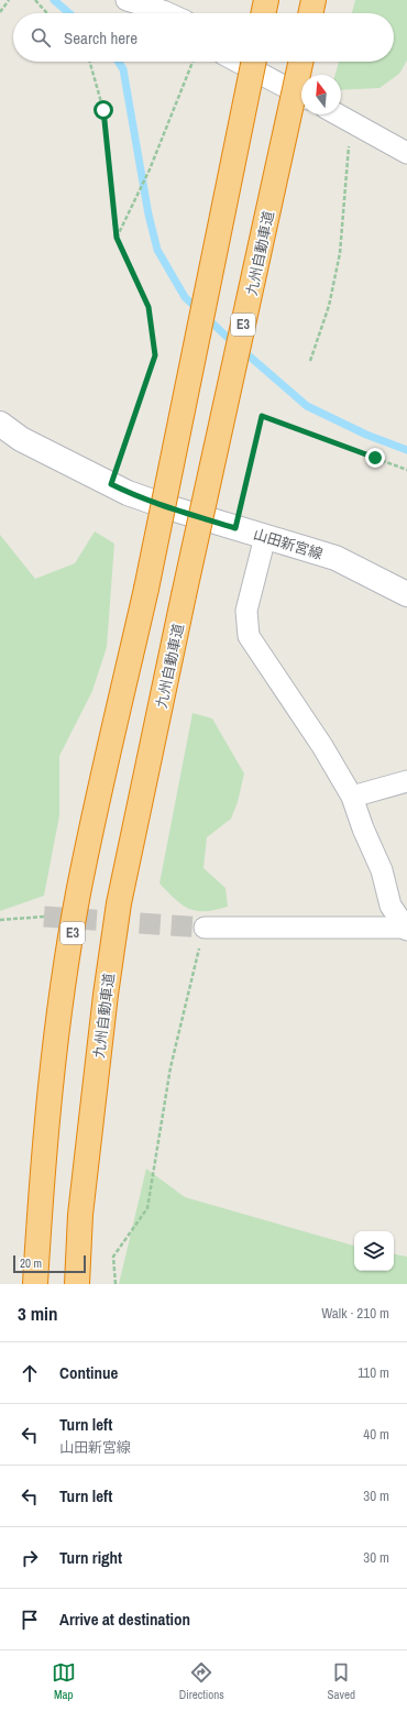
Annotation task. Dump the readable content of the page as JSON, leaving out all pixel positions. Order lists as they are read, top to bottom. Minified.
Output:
{"streets":{"highway":["九州自動車道","E3"],"main road":["山田新宮線"]},"scale_bar":"20 m","north":"top","page":{"search":"Search here","scale":"20 m","heading":["3 min","Walk · 210 m"],"list":[["Continue","110 m"],["Turn left","山田新宮線","40 m"],["Turn left","30 m"],["Turn right","30 m"],"Arrive at destination"],"nav":["Map","Directions","Saved"]}}
